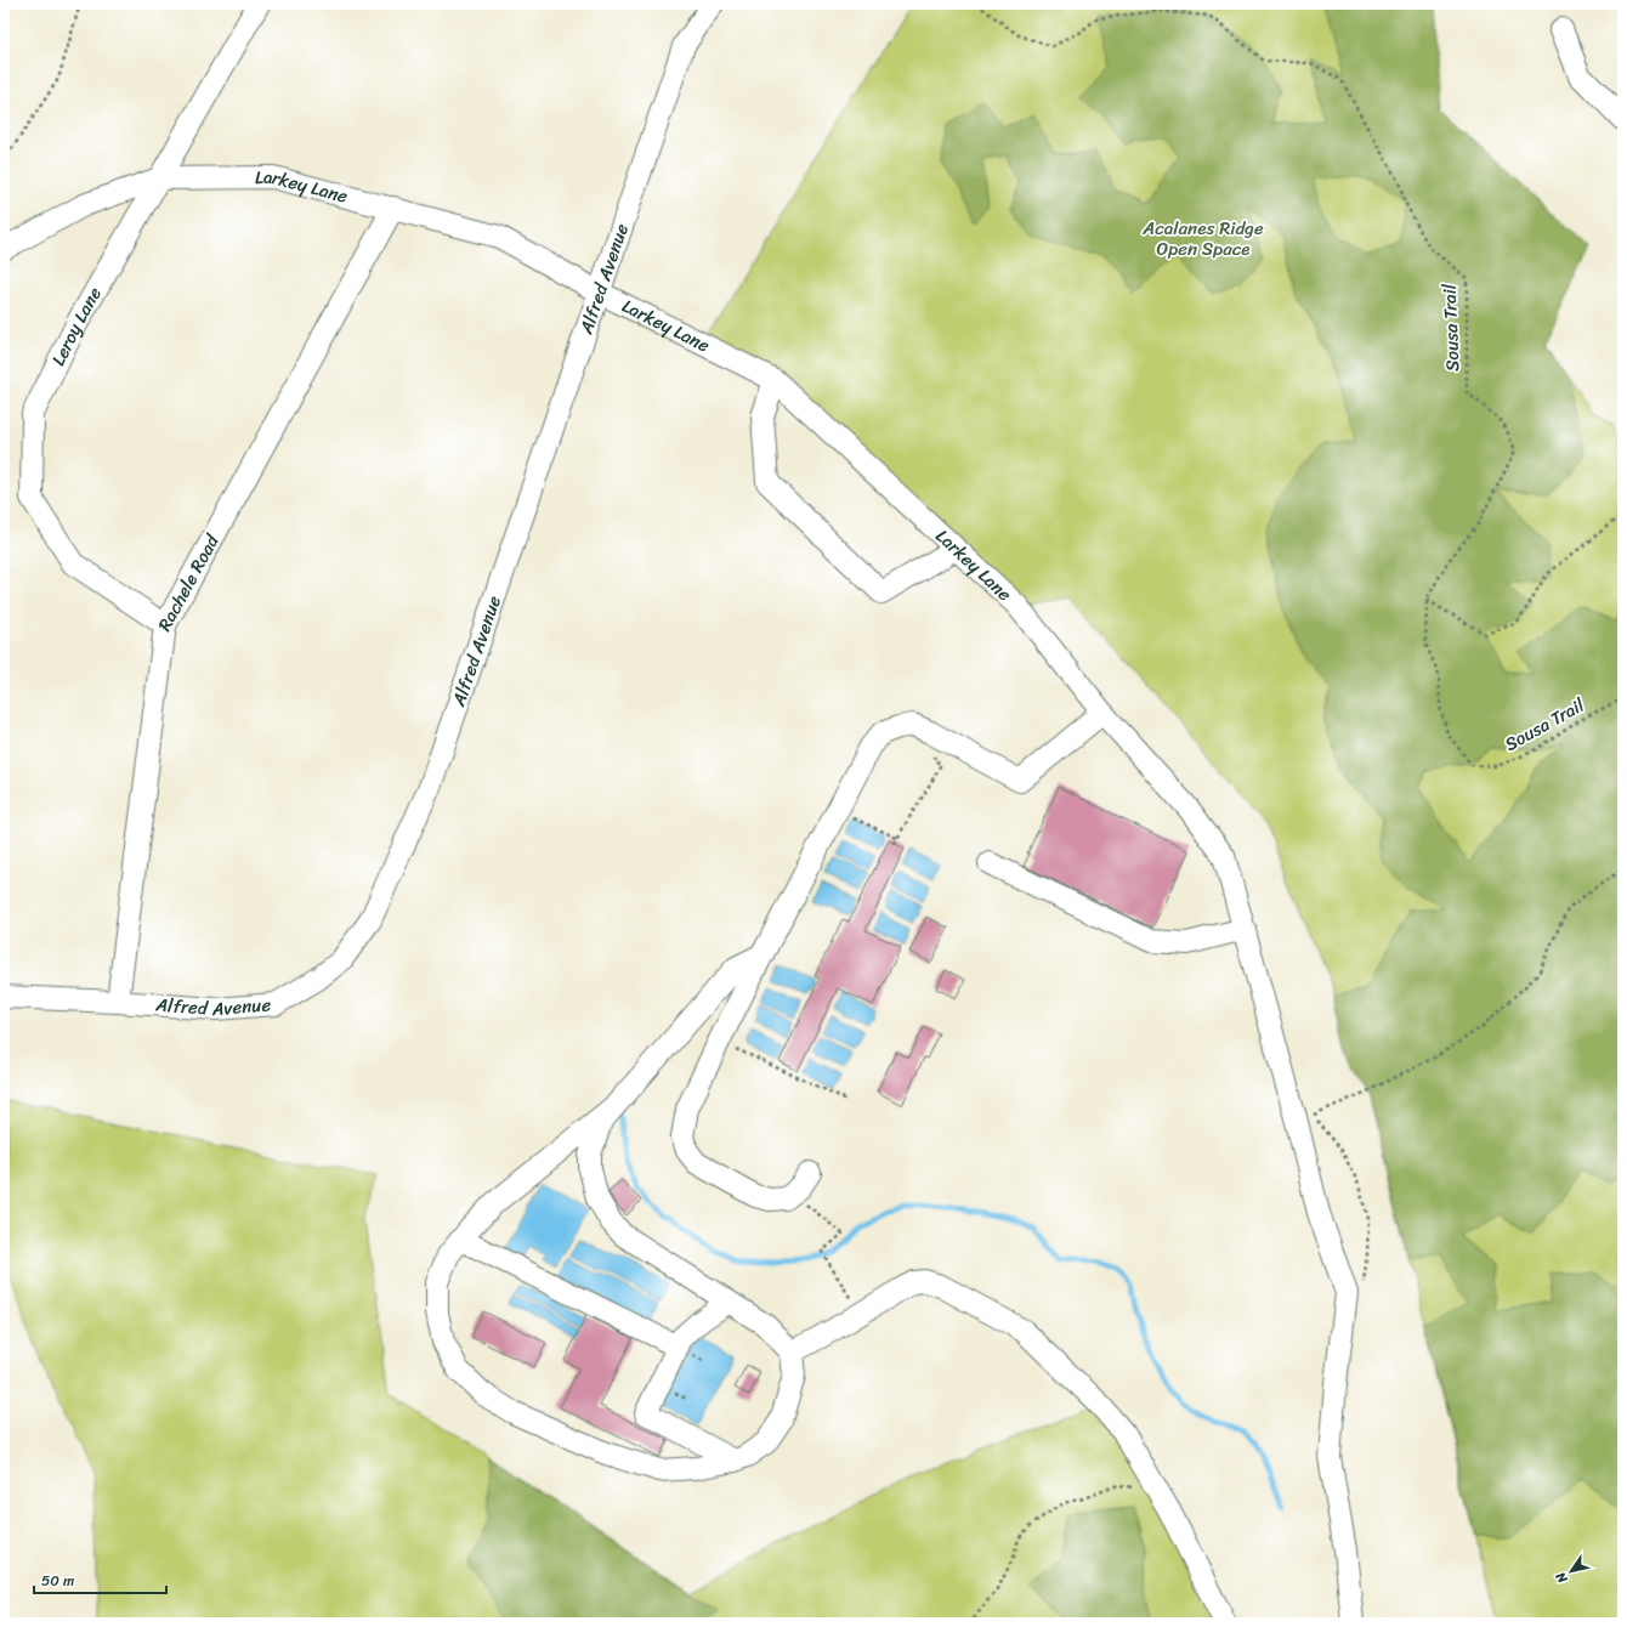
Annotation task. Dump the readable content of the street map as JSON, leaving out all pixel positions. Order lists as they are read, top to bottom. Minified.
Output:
{"streets":{"street":["Larkey Lane","Alfred Avenue","Leroy Lane","Rachele Road"],"path":["Sousa Trail"]},"crossings":[["Larkey Lane","Alfred Avenue"],["Larkey Lane","Leroy Lane"],["Larkey Lane","Rachele Road"],["Alfred Avenue","Rachele Road"],["Leroy Lane","Rachele Road"]],"parks":["Acalanes Ridge Open Space"],"scale_bar":"50 m","north":"bottom left"}
